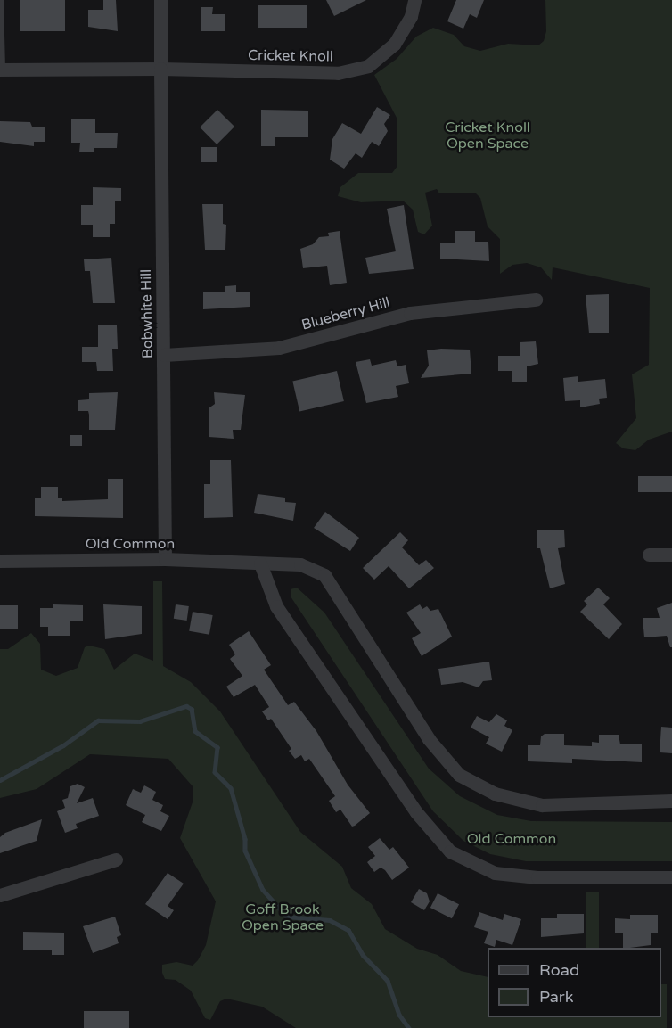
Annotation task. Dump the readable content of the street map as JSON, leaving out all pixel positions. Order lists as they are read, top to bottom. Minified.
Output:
{"streets":{"street":["Cricket Knoll","Bobwhite Hill","Blueberry Hill","Old Common"]},"crossings":[["Cricket Knoll","Bobwhite Hill"],["Bobwhite Hill","Blueberry Hill"],["Bobwhite Hill","Old Common"]],"parks":["Cricket Knoll Open Space","Old Common","Goff Brook Open Space"],"legend":["Road","Park"]}
